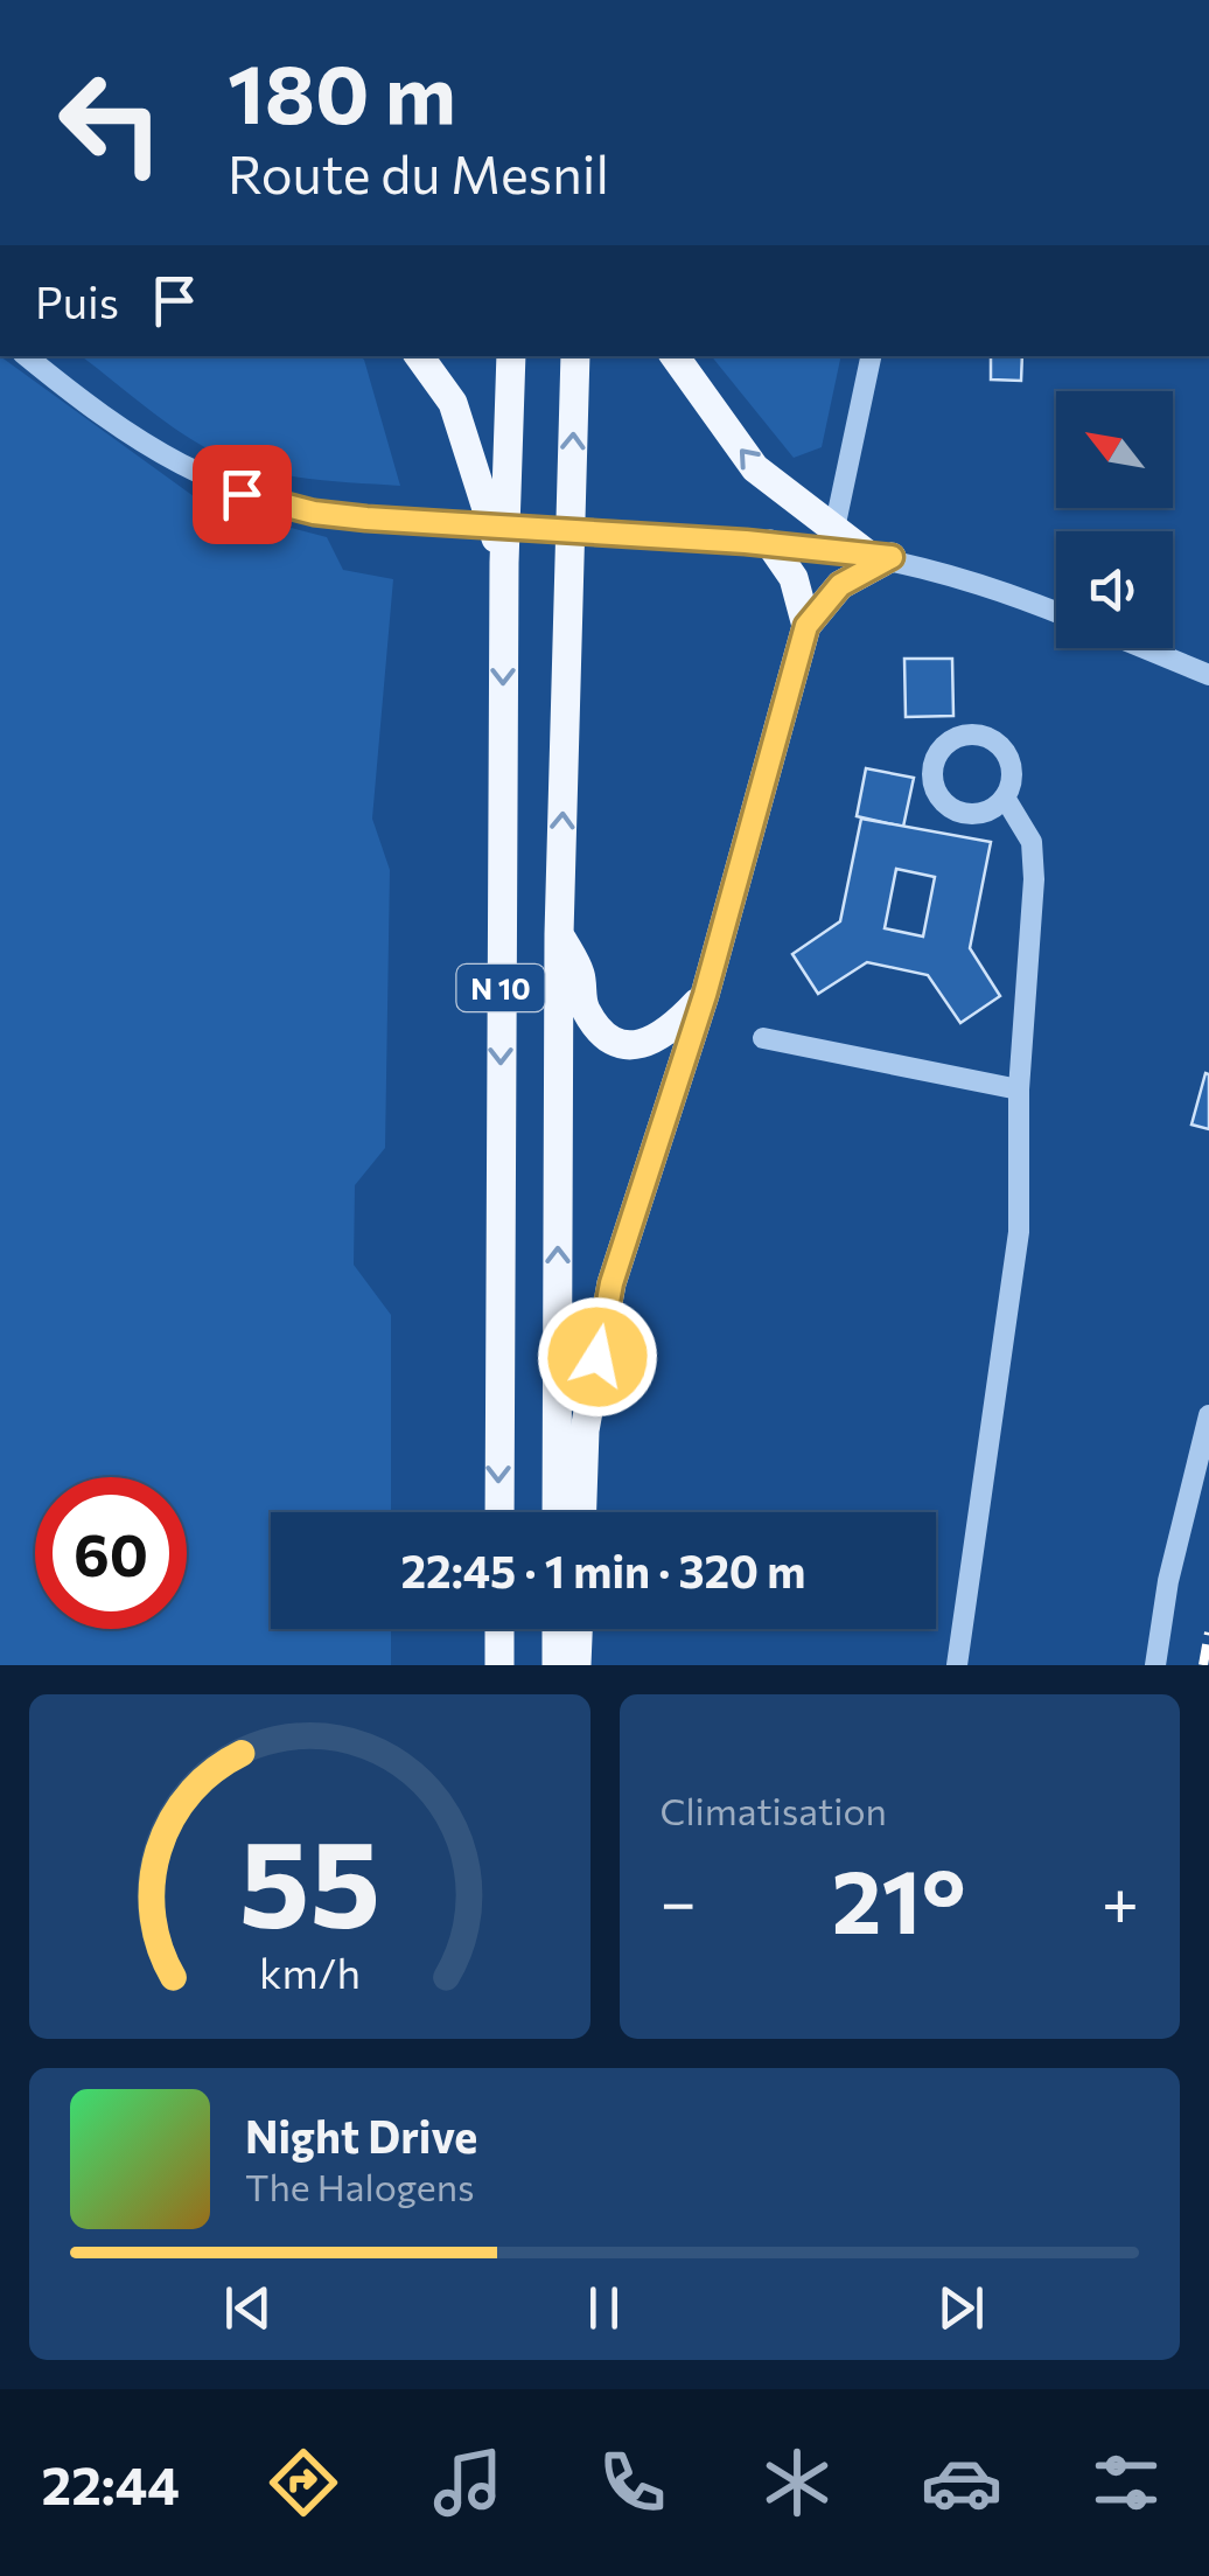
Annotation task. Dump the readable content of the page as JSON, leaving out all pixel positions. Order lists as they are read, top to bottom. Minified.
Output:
{"streets":{"main road":["N 10"]},"north":"top left","page":{"turn":["180 m","Route du Mesnil"],"then":"Puis","limit":"60","trip":"22:45 · 1 min · 320 m","tile":"Climatisation","heat":["−","21°","+"],"song":["Night Drive","The Halogens"],"tabs":"22:44","gauge":["55","km/h"]}}
